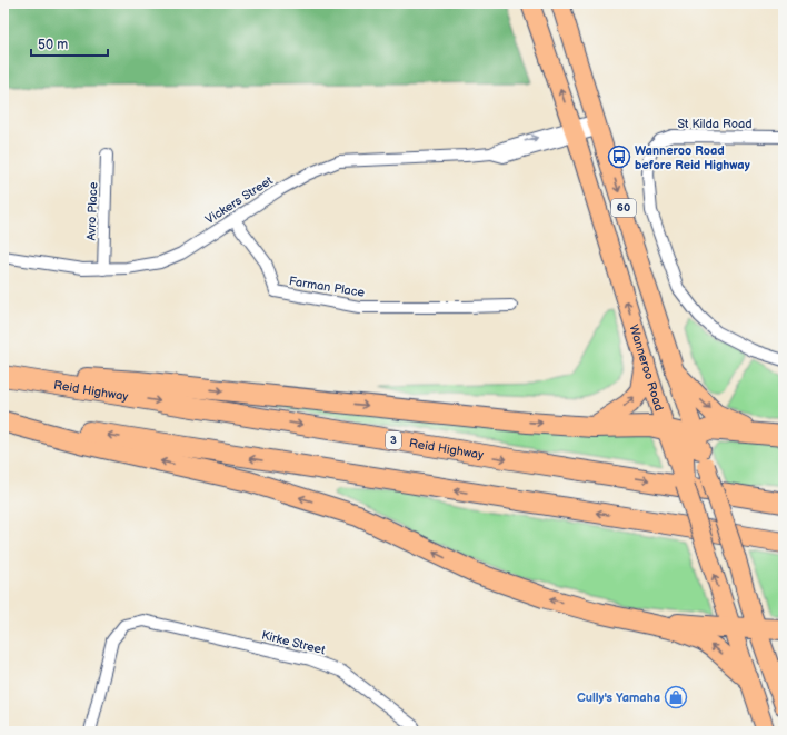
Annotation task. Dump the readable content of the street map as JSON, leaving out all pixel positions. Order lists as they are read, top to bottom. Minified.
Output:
{"streets":{"highway":["60","Wanneroo Road","Reid Highway","3"],"street":["St Kilda Road","Vickers Street","Avro Place","Farman Place","Kirke Street"]},"crossings":[["Vickers Street","Avro Place"],["Vickers Street","Farman Place"],["Vickers Street","Wanneroo Road"]],"places":{"bus stop":["Wanneroo Road before Reid Highway"],"shop":["Cully's Yamaha"]},"scale_bar":"50 m"}
